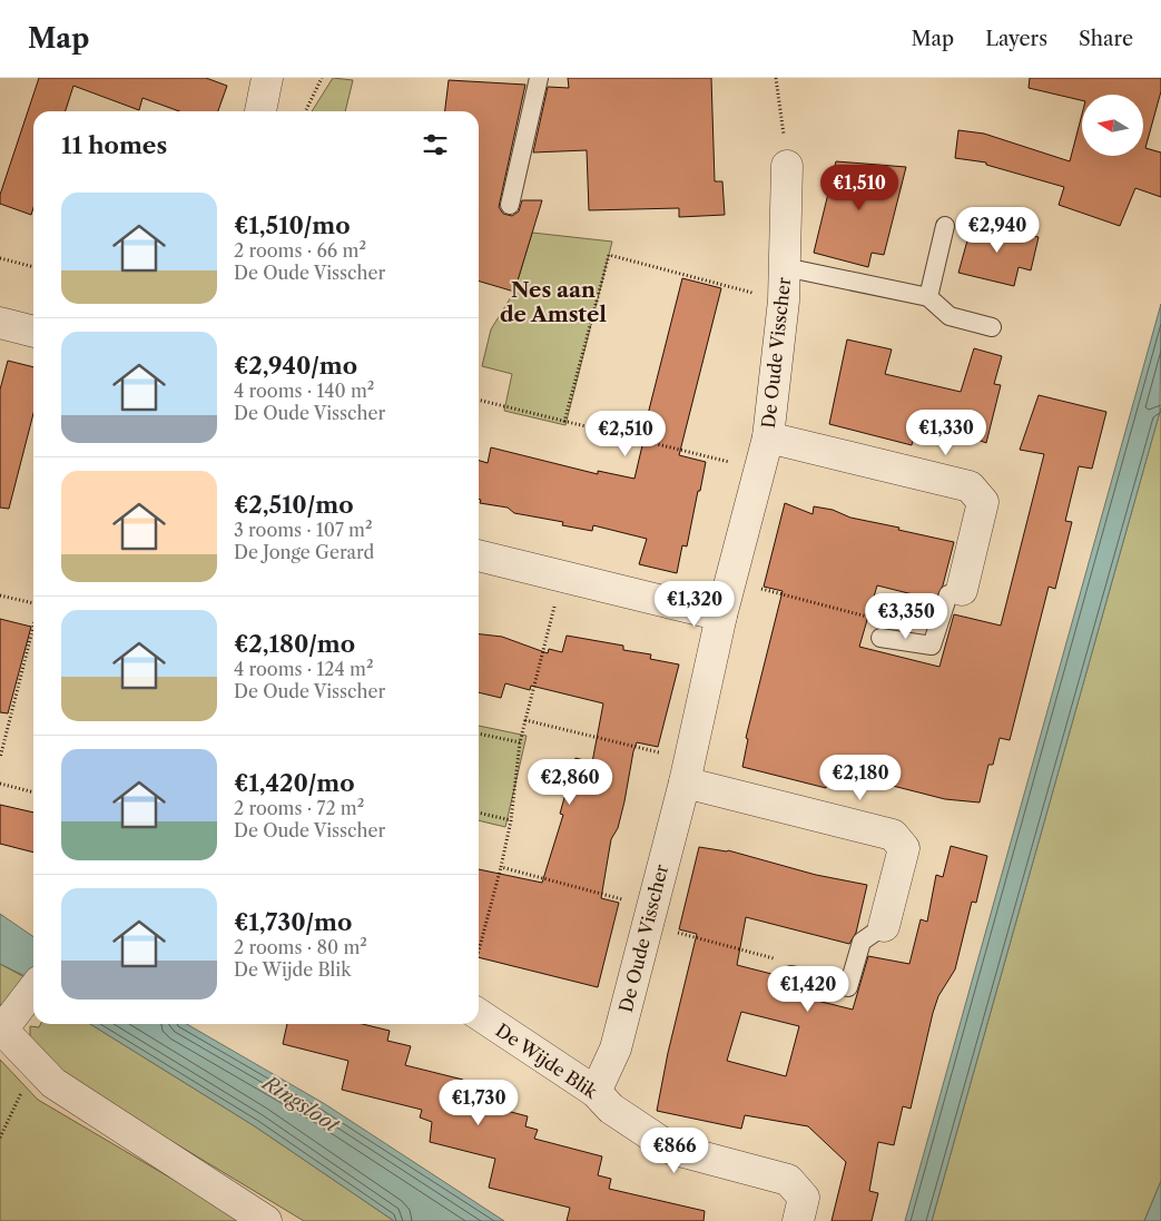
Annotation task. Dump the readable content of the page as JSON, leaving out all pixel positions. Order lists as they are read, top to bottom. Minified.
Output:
{"streets":{"street":["De Oude Visscher","De Wijde Blik"]},"crossings":[["De Oude Visscher","De Wijde Blik"]],"districts":["Nes aan de Amstel"],"water":["Ringsloot"],"north":"left","page":{"header":"Map","nav":["Map","Layers","Share"],"heading":"11 homes","price":["€1,510","€2,940","€1,330","€2,510","€1,320","€3,350","€2,180","€2,860","€1,420","€1,730","€866"],"list":[{"name":"€1,510/mo","note":"2 rooms · 66 m² · De Oude Visscher"},{"name":"€2,940/mo","note":"4 rooms · 140 m² · De Oude Visscher"},{"name":"€2,510/mo","note":"3 rooms · 107 m² · De Jonge Gerard"},{"name":"€2,180/mo","note":"4 rooms · 124 m² · De Oude Visscher"},{"name":"€1,420/mo","note":"2 rooms · 72 m² · De Oude Visscher"},{"name":"€1,730/mo","note":"2 rooms · 80 m² · De Wijde Blik"}]}}
